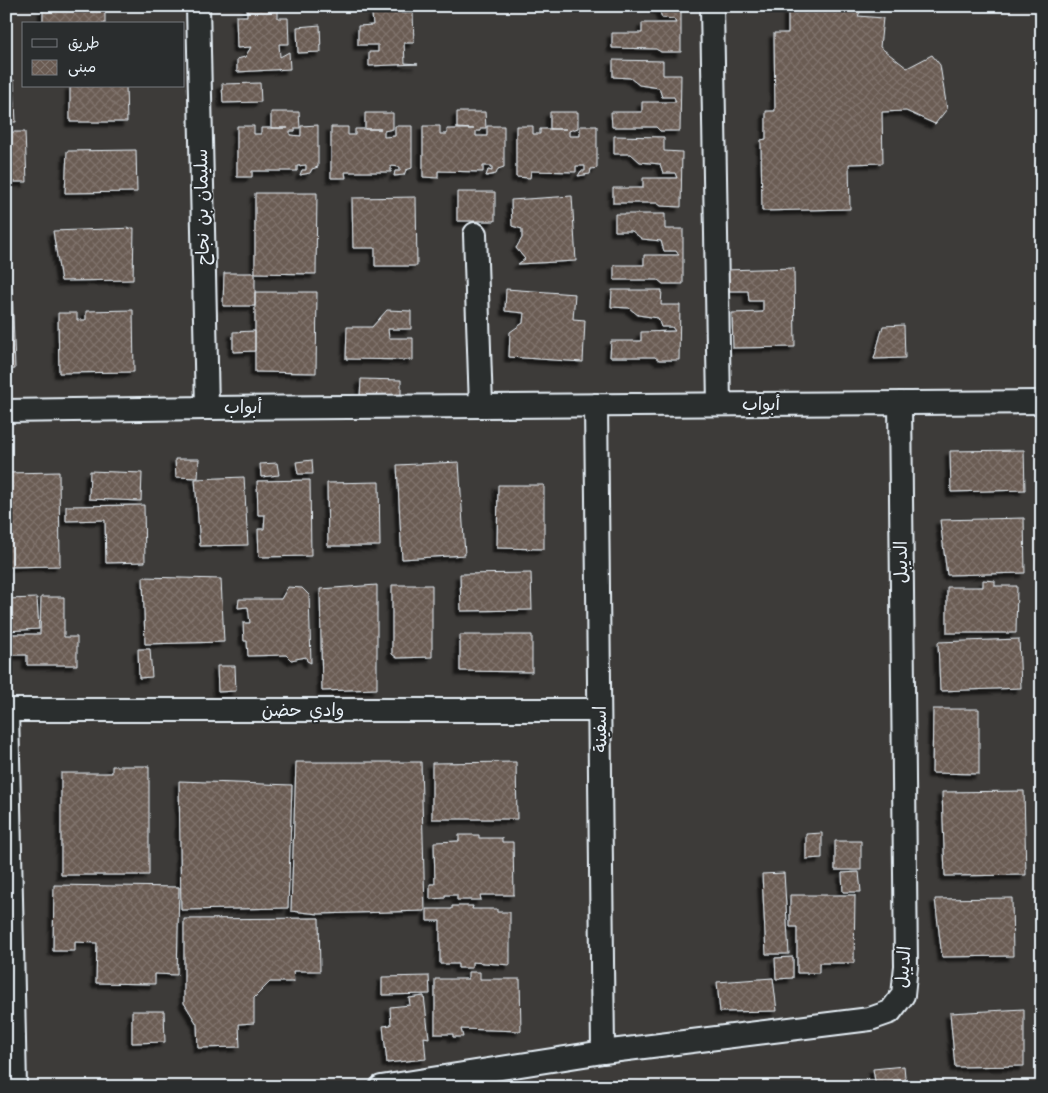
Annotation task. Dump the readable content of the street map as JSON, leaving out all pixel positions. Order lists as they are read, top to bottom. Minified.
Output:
{"streets":{"street":["سليمان بن نجاح","أبواب","الديبل","وادي حضن","اسفينة"]},"crossings":[["سليمان بن نجاح","أبواب"],["أبواب","الديبل"],["أبواب","اسفينة"],["الديبل","اسفينة"],["وادي حضن","اسفينة"]],"legend":["طريق","مبنى"]}
